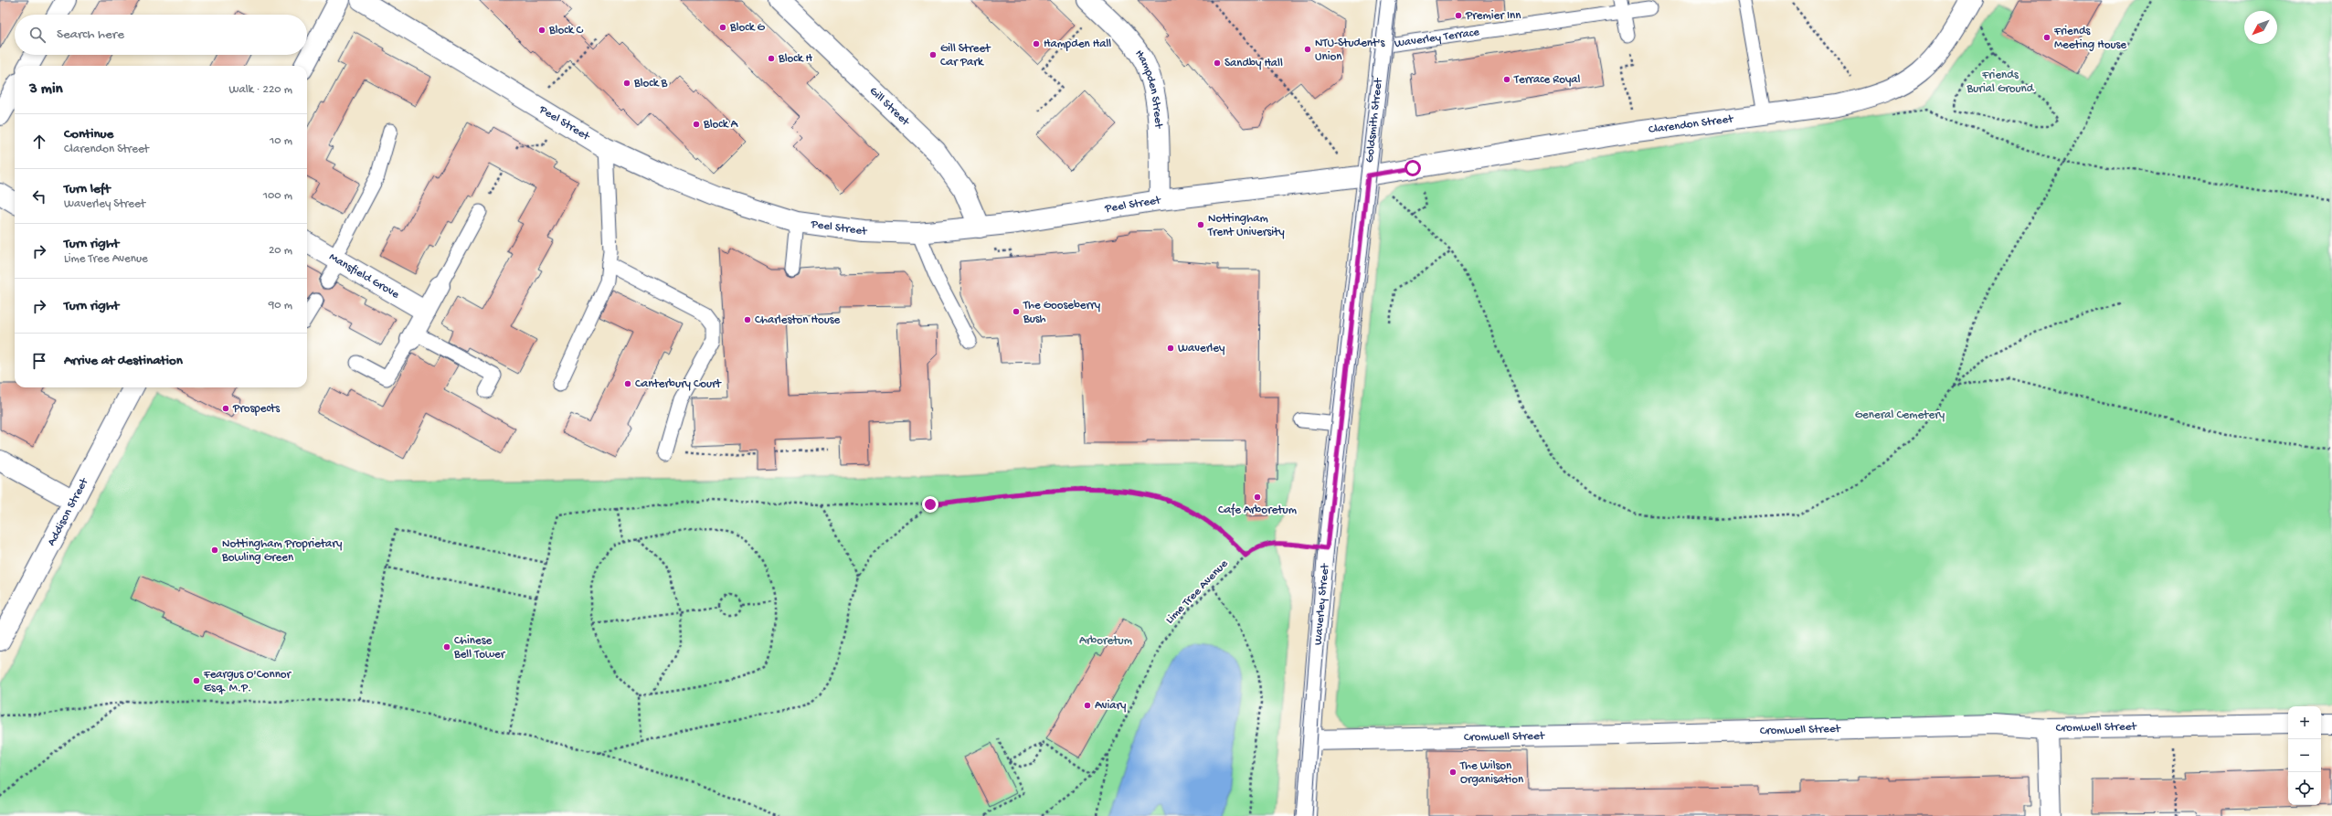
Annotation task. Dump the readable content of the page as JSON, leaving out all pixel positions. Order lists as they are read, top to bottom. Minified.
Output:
{"streets":{"street":["Hampden Street","Gill Street","Goldsmith Street","Peel Street","Clarendon Street","Mansfield Grove","Addison Street","Waverley Street","Cromwell Street"],"lane":["Waverley Terrace"],"path":["Lime Tree Avenue"]},"crossings":[["Waverley Terrace","Goldsmith Street"],["Hampden Street","Peel Street"],["Gill Street","Peel Street"],["Goldsmith Street","Peel Street"],["Goldsmith Street","Clarendon Street"],["Goldsmith Street","Waverley Street"],["Peel Street","Clarendon Street"],["Peel Street","Waverley Street"],["Clarendon Street","Waverley Street"],["Lime Tree Avenue","Waverley Street"],["Waverley Street","Cromwell Street"]],"parks":["Friends Burial Ground","General Cemetery","Arboretum"],"places":["Premier Inn","Block G","Block C","Friends Meeting House","Hampden Hall","NTU-Student's Union","Gill Street Car Park","Block H","Sandby Hall","Terrace Royal","Block B","Block A","Nottingham Trent University","The Gooseberry Bush","Charleston House","Waverley","Canterbury Court","Prospects","Cafe Arboretum","Nottingham Proprietary Bowling Green","Chinese Bell Tower","Feargus O'Connor Esq. M.P.","Aviary","The Wilson Organisation"],"north":"bottom left","page":{"search":"Search here","heading":["3 min","Walk · 220 m"],"list":[["Continue","Clarendon Street","10 m"],["Turn left","Waverley Street","100 m"],["Turn right","Lime Tree Avenue","20 m"],["Turn right","90 m"],"Arrive at destination"],"map_buttons":["+","−"]}}
